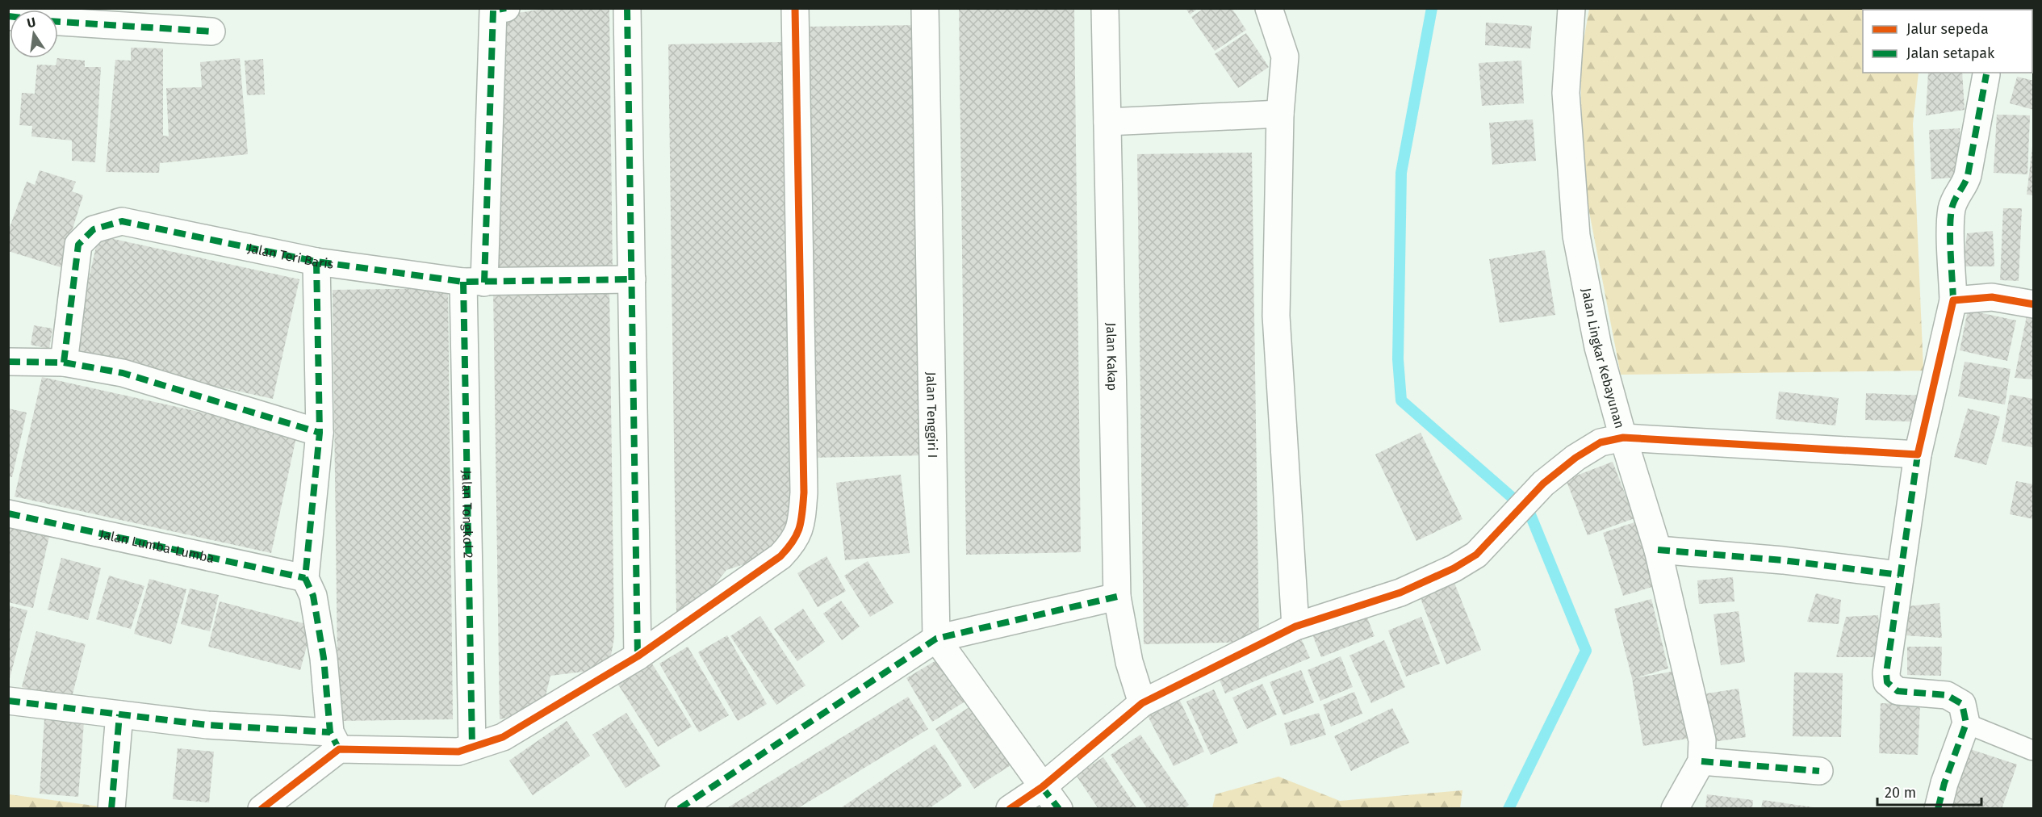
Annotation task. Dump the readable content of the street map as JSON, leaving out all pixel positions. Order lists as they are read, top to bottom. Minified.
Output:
{"streets":{"street":["Jalan Teri Baris","Jalan Kakap","Jalan Lingkar Kebayunan","Jalan Tenggiri I","Jalan Tongkol 2","Jalan Lumba-Lumba"]},"crossings":[["Jalan Teri Baris","Jalan Tongkol 2"]],"legend":["Jalur sepeda","Jalan setapak"],"scale_bar":"20 m","north":"top"}
